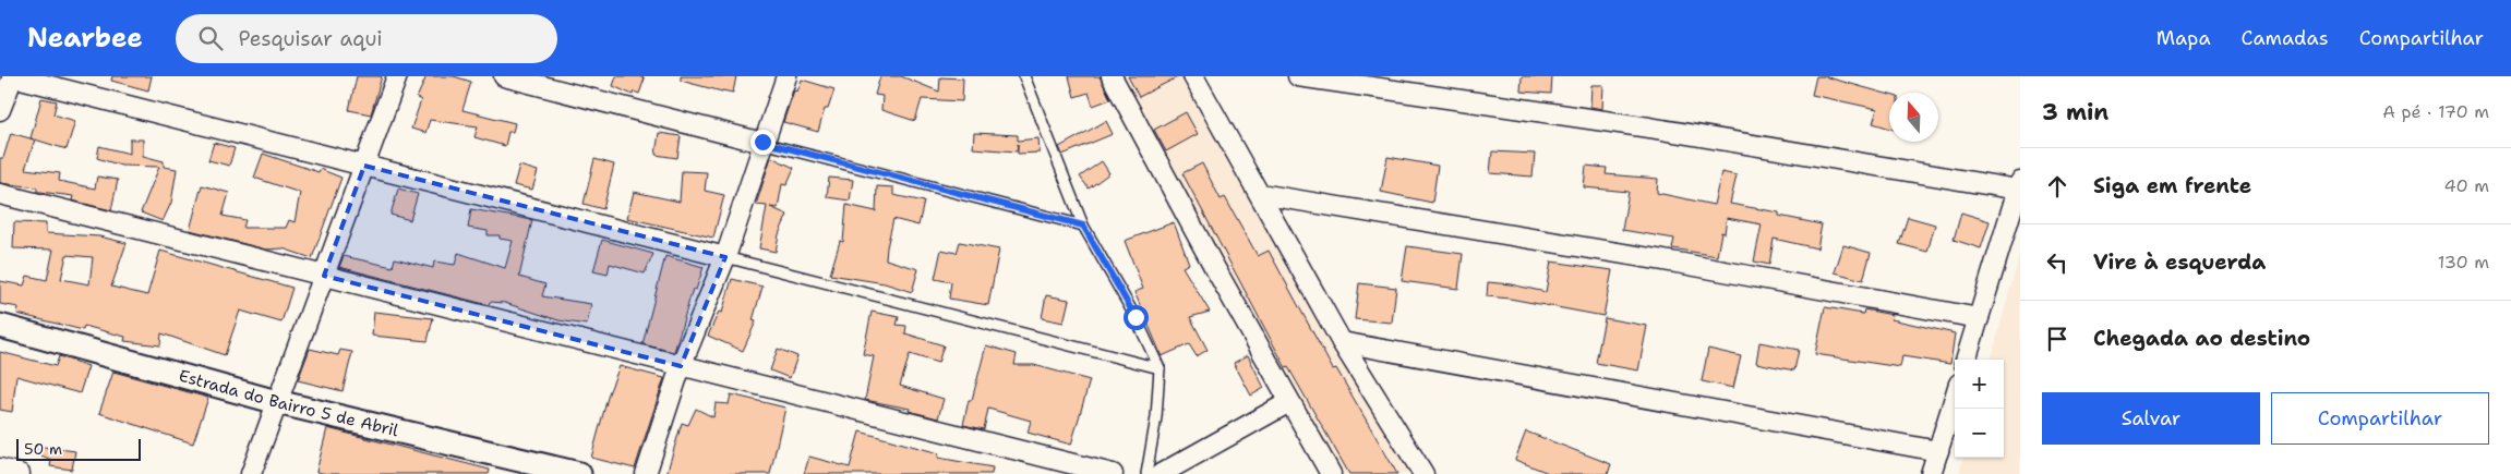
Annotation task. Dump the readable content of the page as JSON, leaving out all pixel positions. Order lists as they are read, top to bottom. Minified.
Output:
{"streets":{"street":["Estrada do Bairro 5 de Abril"]},"scale_bar":"50 m","north":"top","page":{"header":"Nearbee","search":"Pesquisar aqui","nav":["Mapa","Camadas","Compartilhar"],"heading":["3 min","A pé · 170 m"],"list":[["Siga em frente","40 m"],["Vire à esquerda","130 m"],"Chegada ao destino"],"map_buttons":["+","−"],"buttons":["Salvar","Compartilhar"],"scale":"50 m"}}
